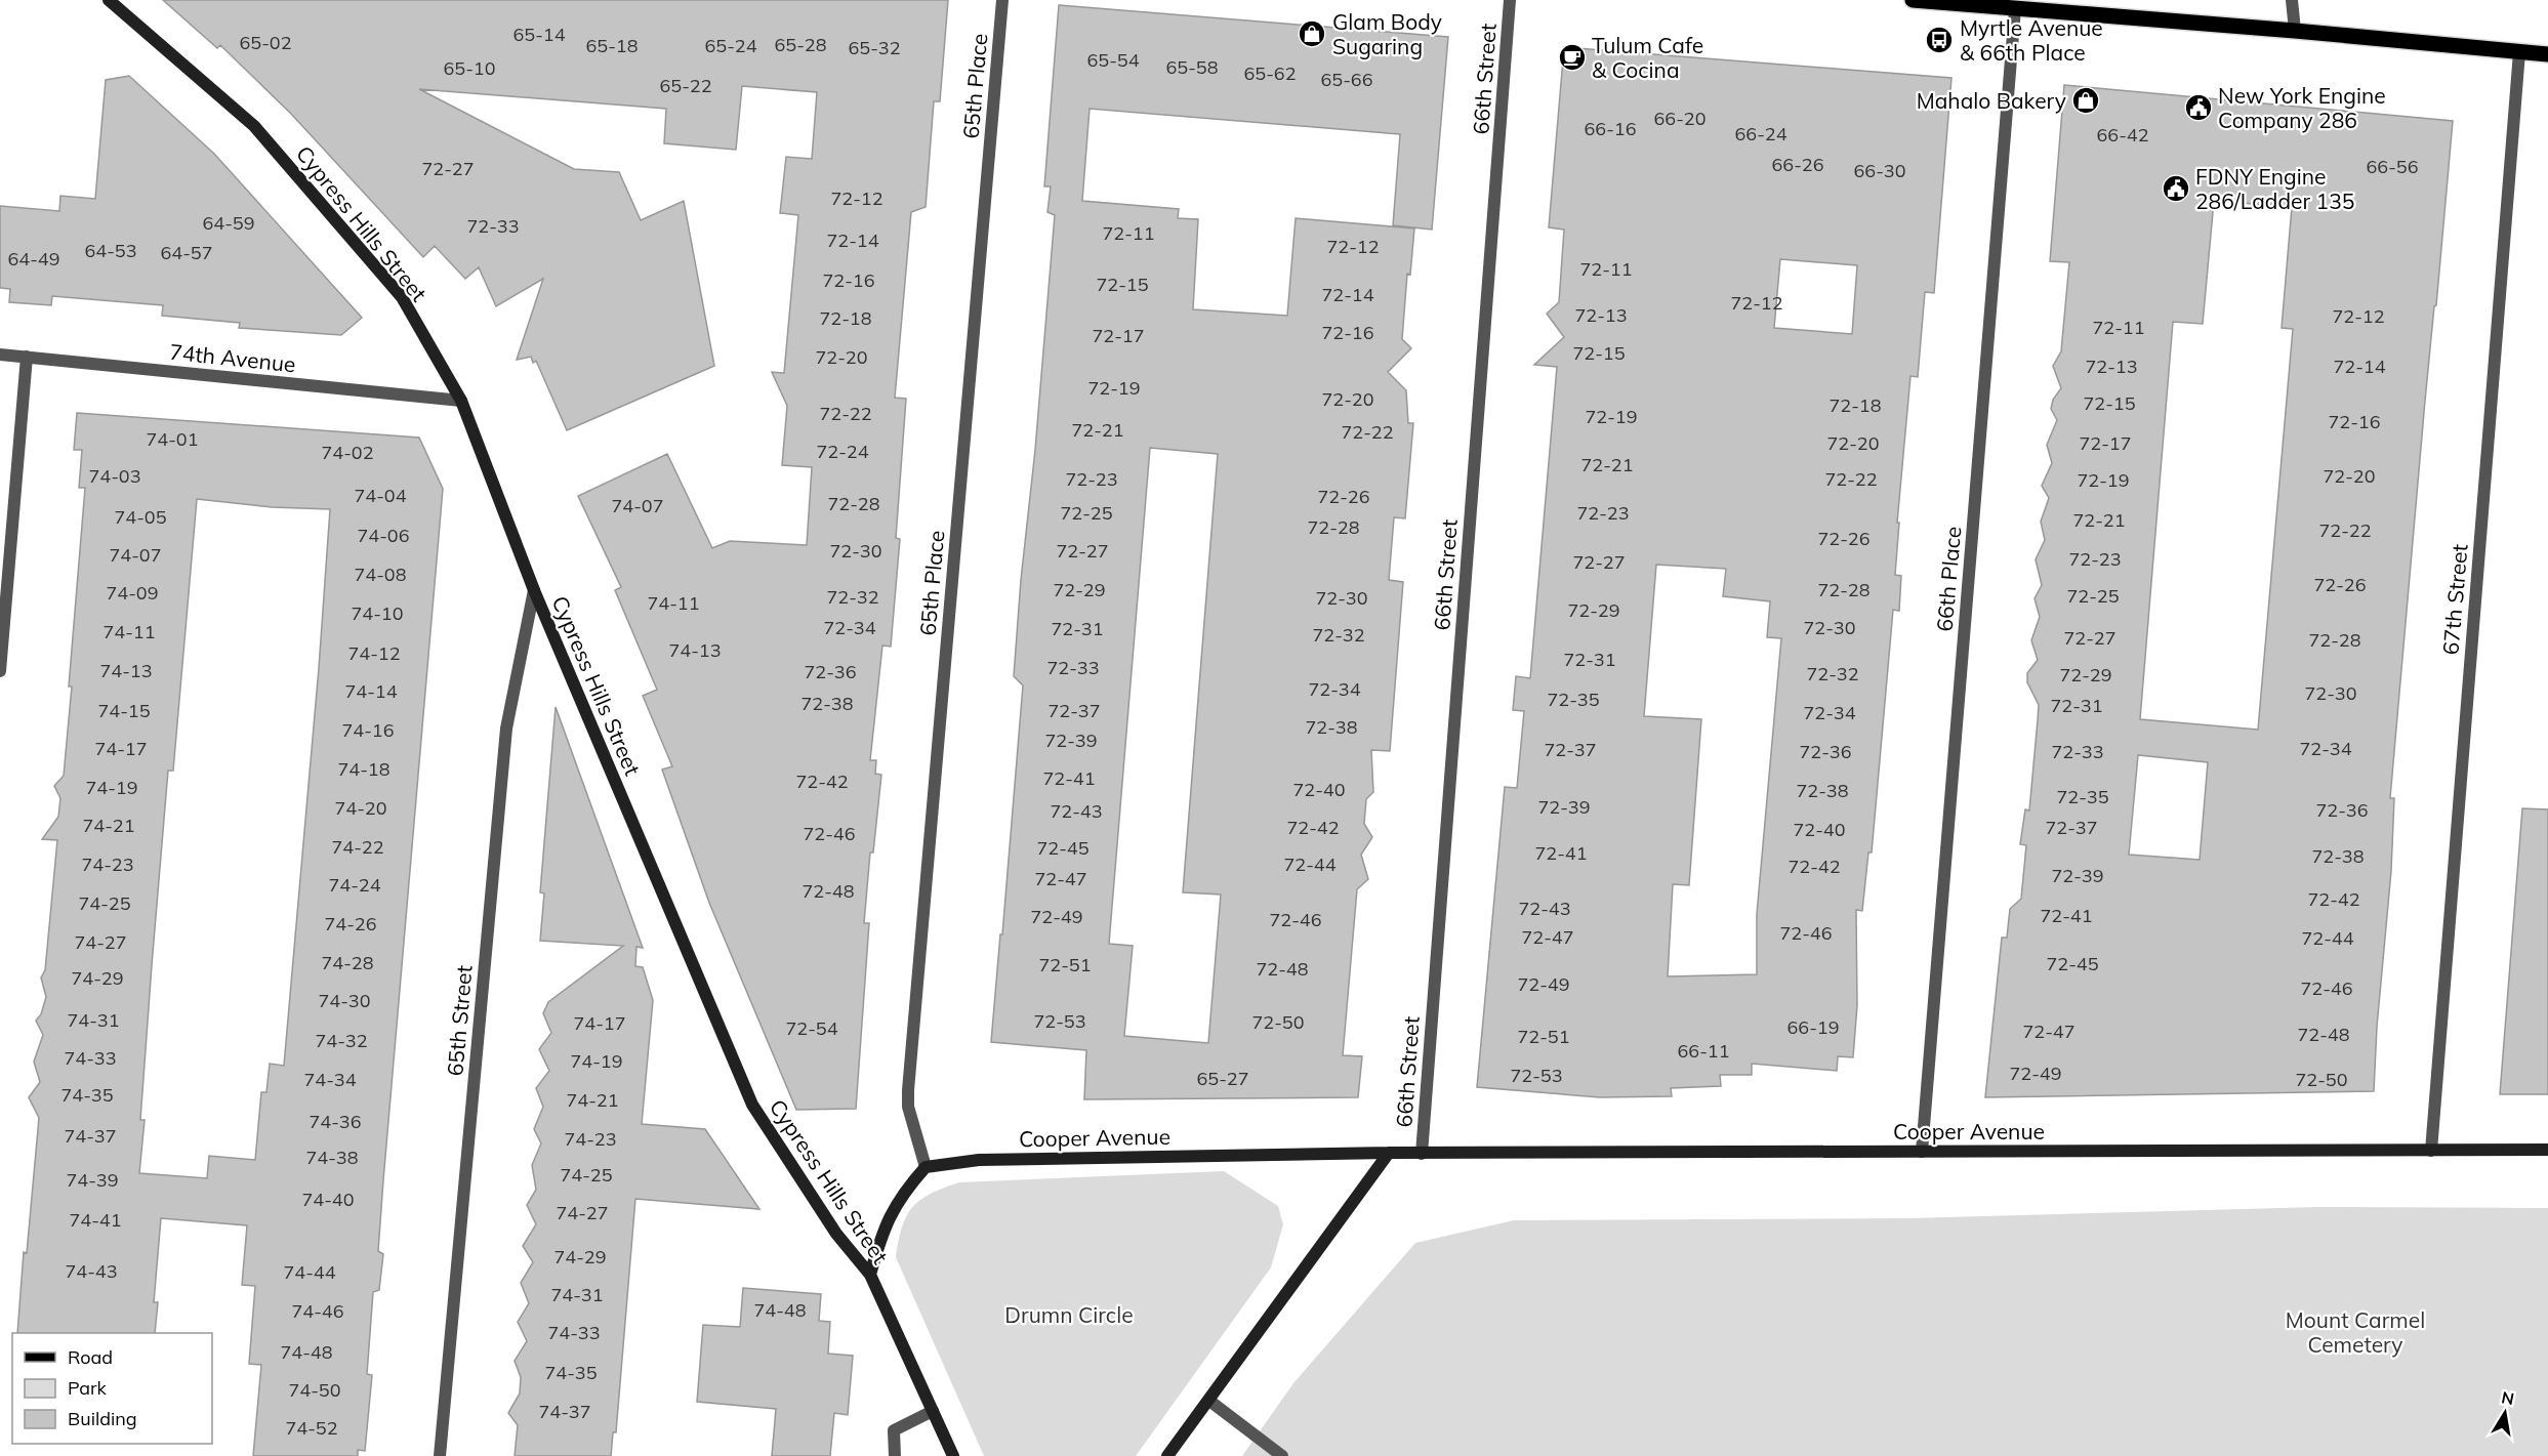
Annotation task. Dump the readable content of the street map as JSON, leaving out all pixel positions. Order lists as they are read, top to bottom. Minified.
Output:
{"streets":{"main road":["Cypress Hills Street","Cooper Avenue"],"street":["66th Street","65th Place","74th Avenue","66th Place","67th Street","65th Street"]},"crossings":[["66th Street","Cooper Avenue"],["65th Place","Cooper Avenue"],["Cypress Hills Street","74th Avenue"],["Cypress Hills Street","65th Street"],["66th Place","Cooper Avenue"],["67th Street","Cooper Avenue"]],"parks":["Drumn Circle","Mount Carmel Cemetery"],"places":{"shop":["Glam Body Sugaring","Mahalo Bakery"],"bus stop":["Myrtle Avenue & 66th Place"],"cafe":["Tulum Cafe & Cocina"],"public building":["New York Engine Company 286","FDNY Engine 286/Ladder 135"]},"house_numbers":["65-14","65-02","65-28","65-18","65-24","65-32","65-54","65-58","65-10","65-62","65-66","65-22","66-20","66-16","66-24","66-42","66-26","66-56","72-27","66-30","72-12","64-59","72-33","72-11","72-14","72-12","64-53","64-57","64-49","72-11","72-16","72-15","72-14","72-12","72-13","72-12","72-18","72-11","72-16","72-17","72-15","72-20","72-13","72-14","72-19","72-20","72-15","72-18","72-22","72-19","72-16","72-21","72-22","74-01","72-20","72-17","72-24","74-02","72-21","74-03","72-20","72-23","72-22","72-19","74-04","72-26","72-28","74-07","72-25","72-23","74-05","72-21","72-28","72-22","74-06","72-26","72-30","72-27","74-07","72-23","72-27","74-08","72-26","72-29","72-28","74-09","72-25","72-32","72-30","74-11","72-29","74-10","72-34","72-30","72-31","74-11","72-32","72-27","72-28","74-13","74-12","72-31","72-33","74-13","72-36","72-32","72-29","72-34","74-14","72-30","72-35","72-38","72-31","74-15","72-37","72-34","72-38","74-16","72-39","74-17","72-34","72-37","72-36","72-33","74-18","72-41","72-42","74-19","72-40","72-38","72-35","72-39","74-20","72-36","72-43","74-21","72-42","72-37","72-40","72-46","74-22","72-45","72-41","72-38","74-23","72-44","72-42","72-39","72-47","74-24","72-48","72-42","74-25","72-43","72-41","72-49","72-46","74-26","72-46","72-47","72-44","74-27","74-28","72-45","72-51","72-48","74-29","72-49","72-46","74-30","74-31","72-53","72-50","74-17","66-19","72-54","72-47","72-48","72-51","74-32","66-11","74-33","74-19","72-49","72-53","65-27","74-34","72-50","74-35","74-21","74-36","74-37","74-23","74-38","74-25","74-39","74-40","74-27","74-41","74-29","74-43","74-44","74-31","74-48","74-46","74-33","74-48","74-35","74-50","74-37","74-52"],"legend":["Road","Park","Building"],"north":"top"}
